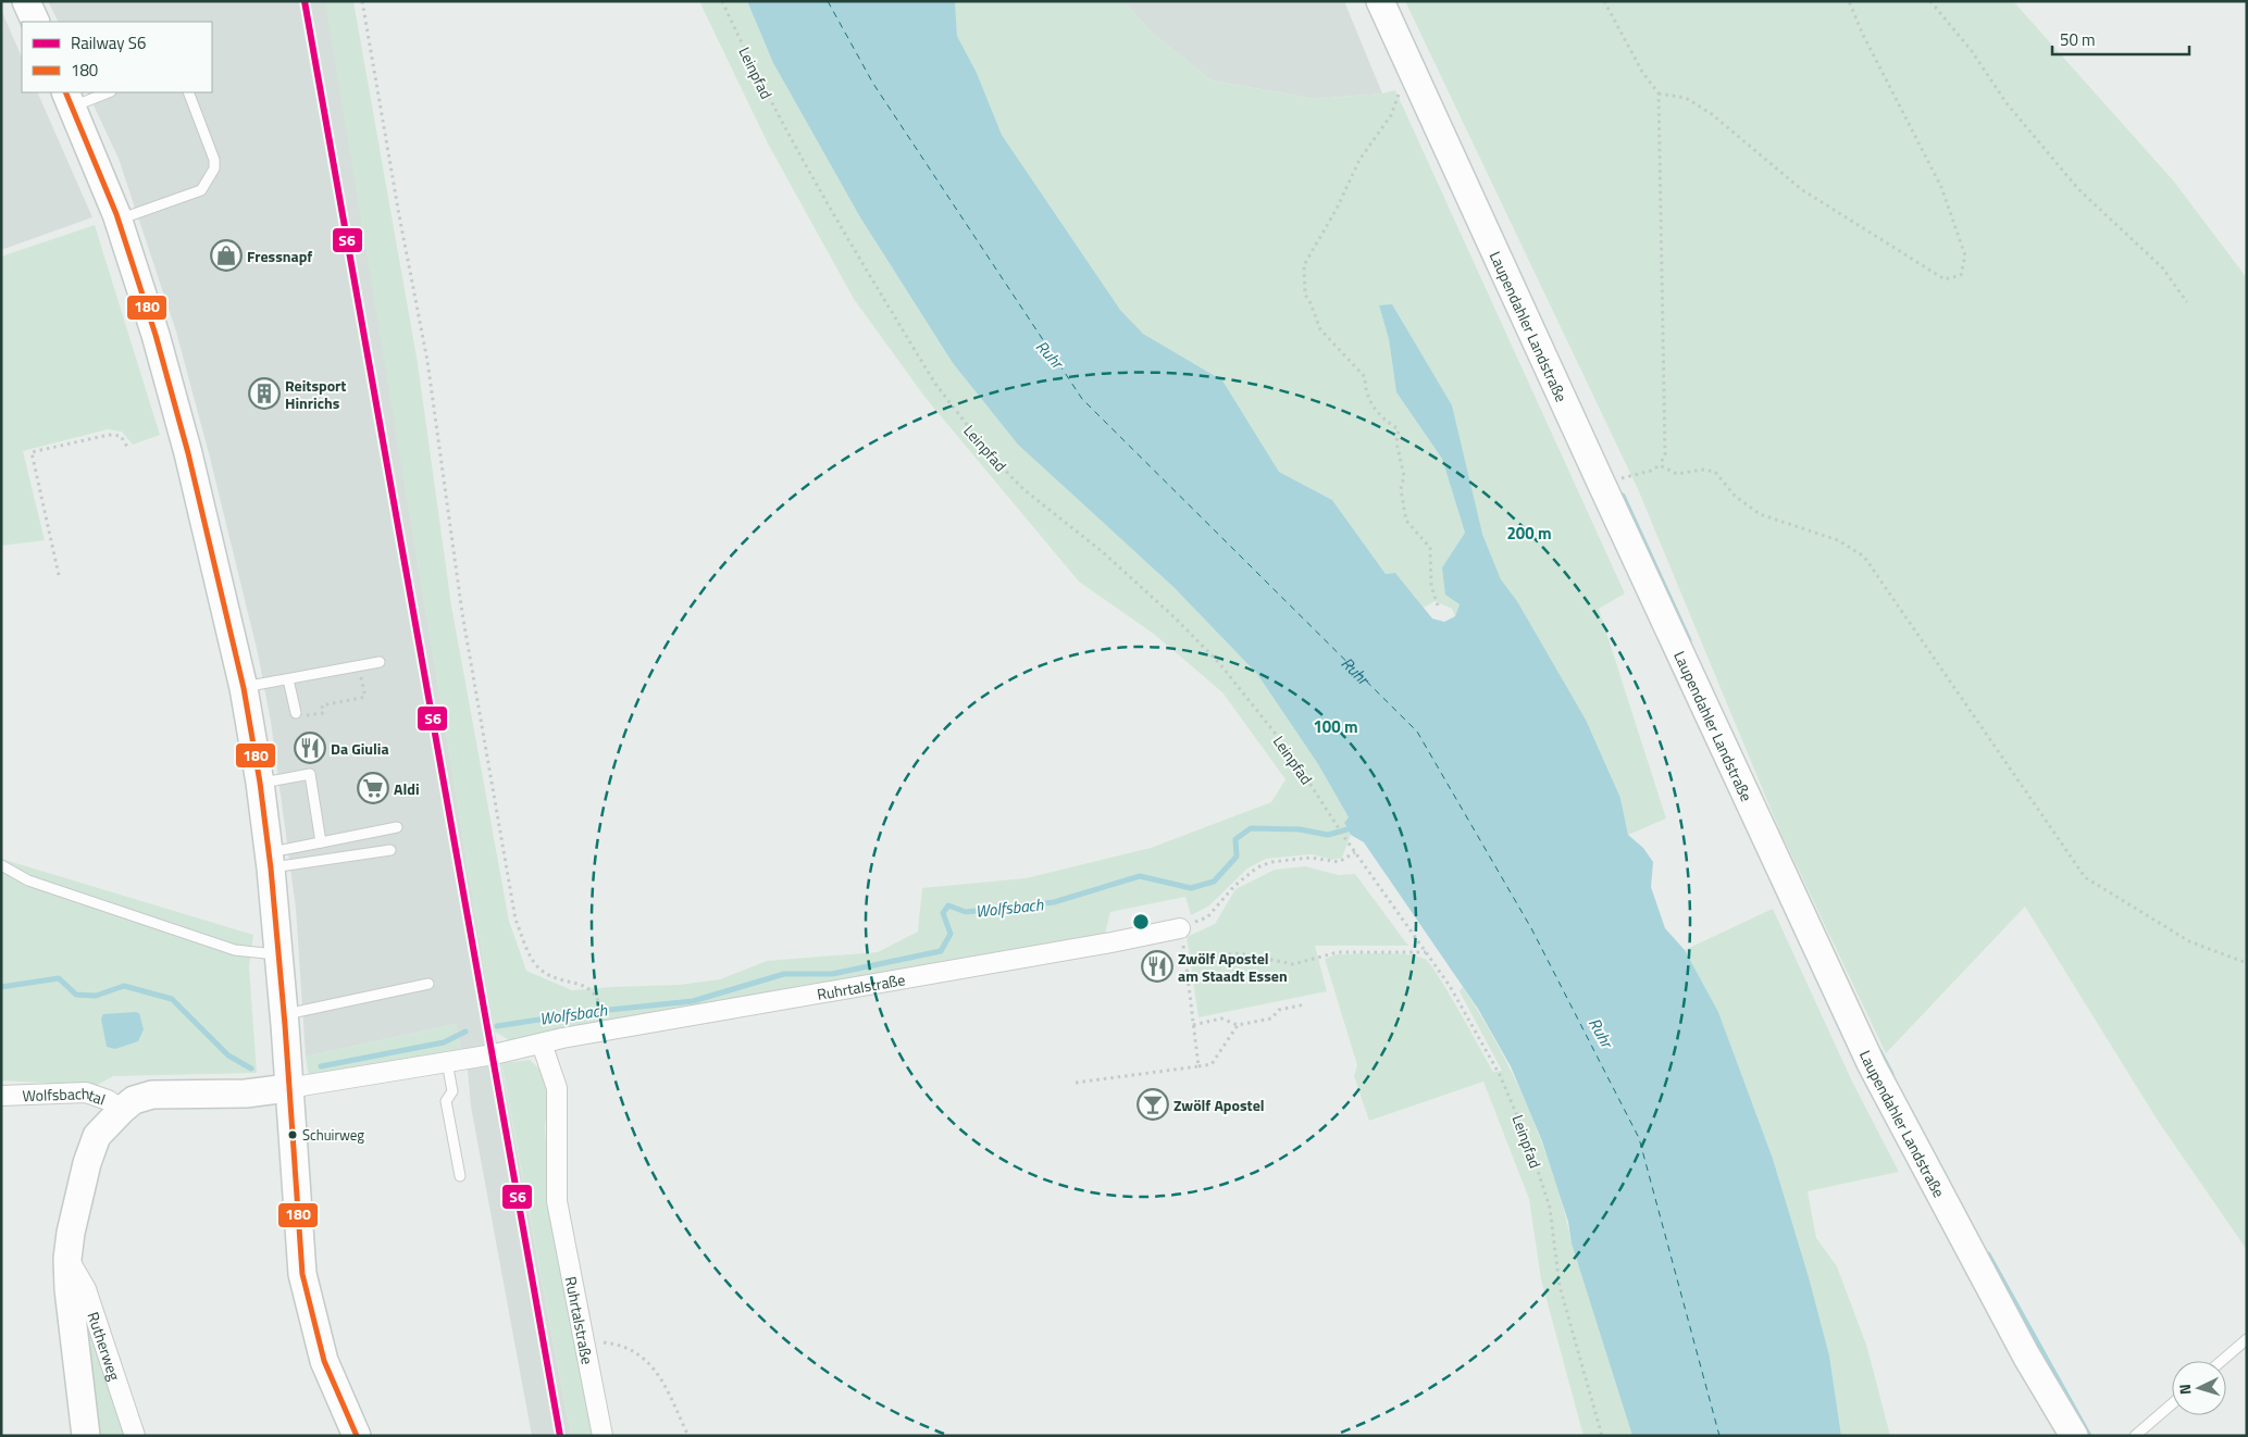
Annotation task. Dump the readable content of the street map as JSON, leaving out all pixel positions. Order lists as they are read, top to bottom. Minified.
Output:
{"streets":{"main road":["Laupendahler Landstraße"],"street":["Ruhrtalstraße","Wolfsbachtal","Rutherweg"],"path":["Leinpfad"]},"water":["Ruhr","Wolfsbach"],"places":{"shop":["Fressnapf"],"building":["Reitsport Hinrichs"],"restaurant":["Da Giulia","Zwölf Apostel am Staadt Essen"],"supermarket":["Aldi"],"bar":["Zwölf Apostel"],"other":["Schuirweg"]},"lines":["rail line S6","transit line 180"],"legend":["Railway S6","180"],"scale_bar":"50 m","north":"left","rings":["200 m","100 m"]}
